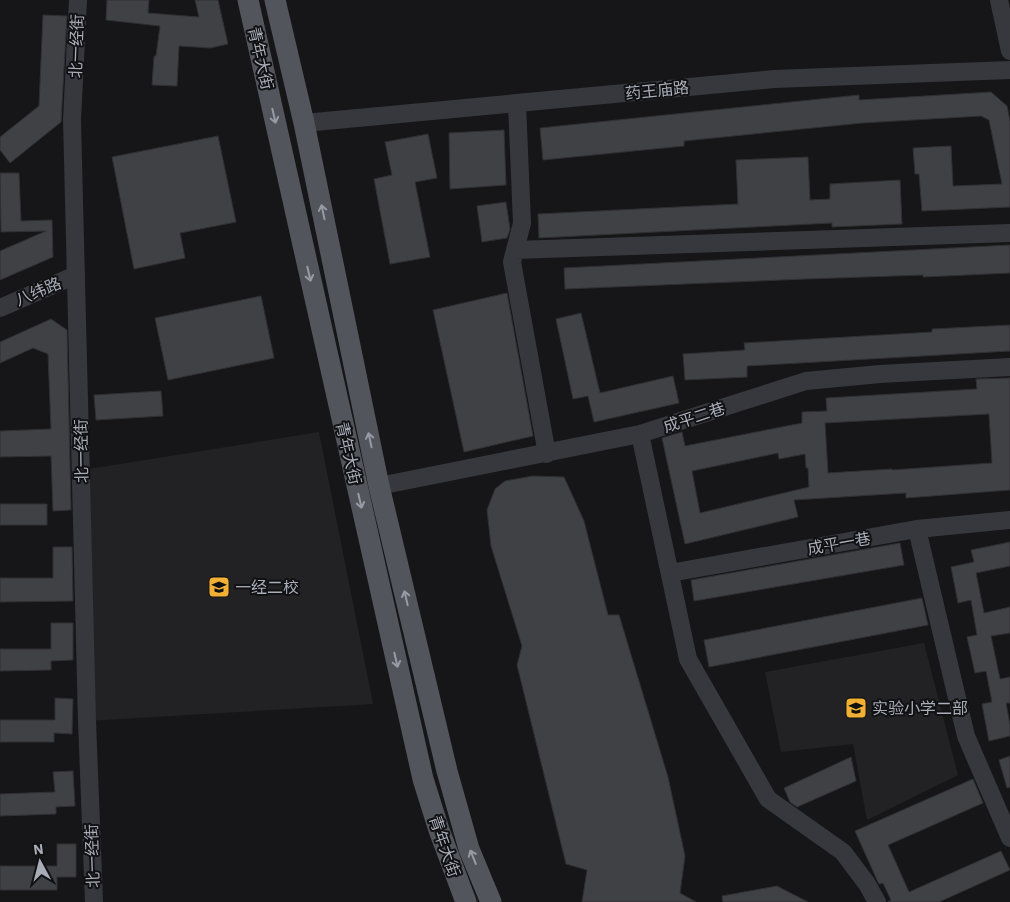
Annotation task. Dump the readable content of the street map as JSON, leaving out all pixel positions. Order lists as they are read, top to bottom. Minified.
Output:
{"streets":{"main road":["青年大街"],"street":["北一经街","药王庙路","八纬路","成平二巷","成平一巷"]},"crossings":[["北一经街","八纬路"],["青年大街","药王庙路"],["青年大街","成平二巷"]],"places":{"school or university":["一经二校","实验小学二部"]},"north":"top"}
